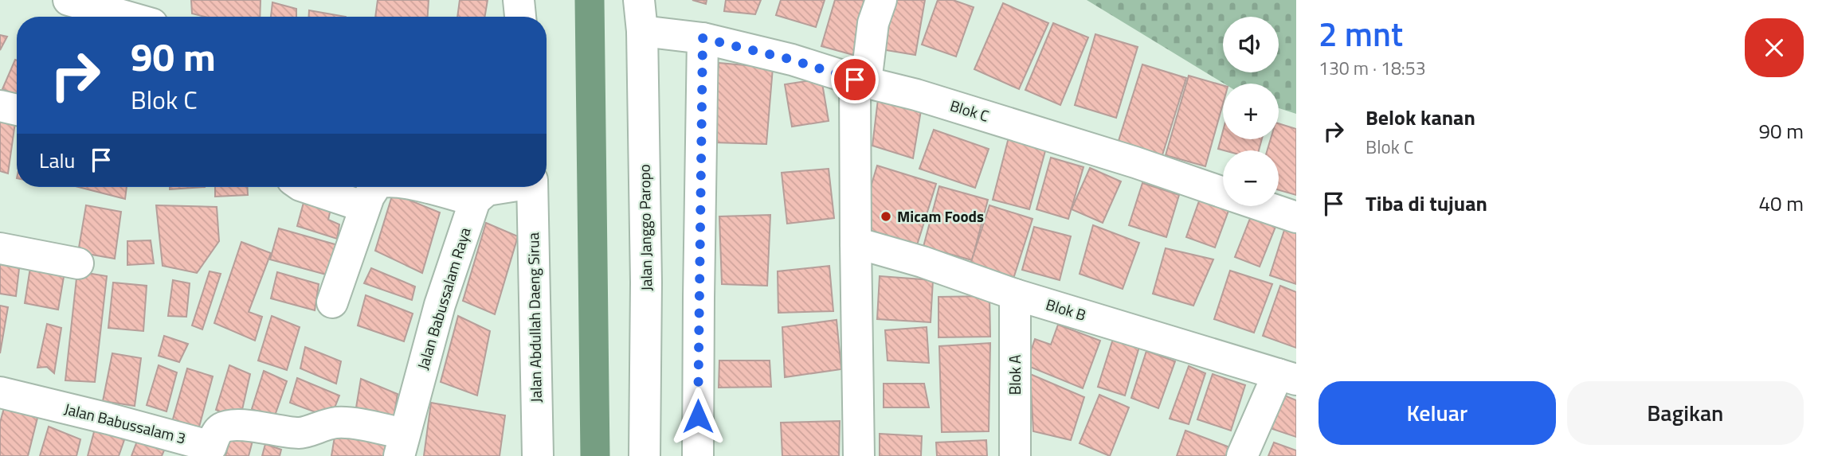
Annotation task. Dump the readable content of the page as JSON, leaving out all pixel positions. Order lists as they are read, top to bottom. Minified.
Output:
{"streets":{"street":["Blok C","Jalan Janggo Paropo","Jalan Babussalam Raya","Blok B","Jalan Abdullah Daeng Sirua","Blok A","Jalan Babussalam 3"]},"crossings":[["Blok C","Jalan Janggo Paropo"],["Jalan Babussalam Raya","Jalan Babussalam 3"],["Blok B","Blok A"]],"places":["Micam Foods"],"page":{"heading":["2 mnt","130 m · 18:53"],"map_buttons":["+","−"],"turn":["90 m","Blok C"],"list":[{"name":"Belok kanan","note":"Blok C","value":"90 m"},{"name":"Tiba di tujuan","value":"40 m"}],"then":"Lalu","buttons":["Keluar","Bagikan"]}}
